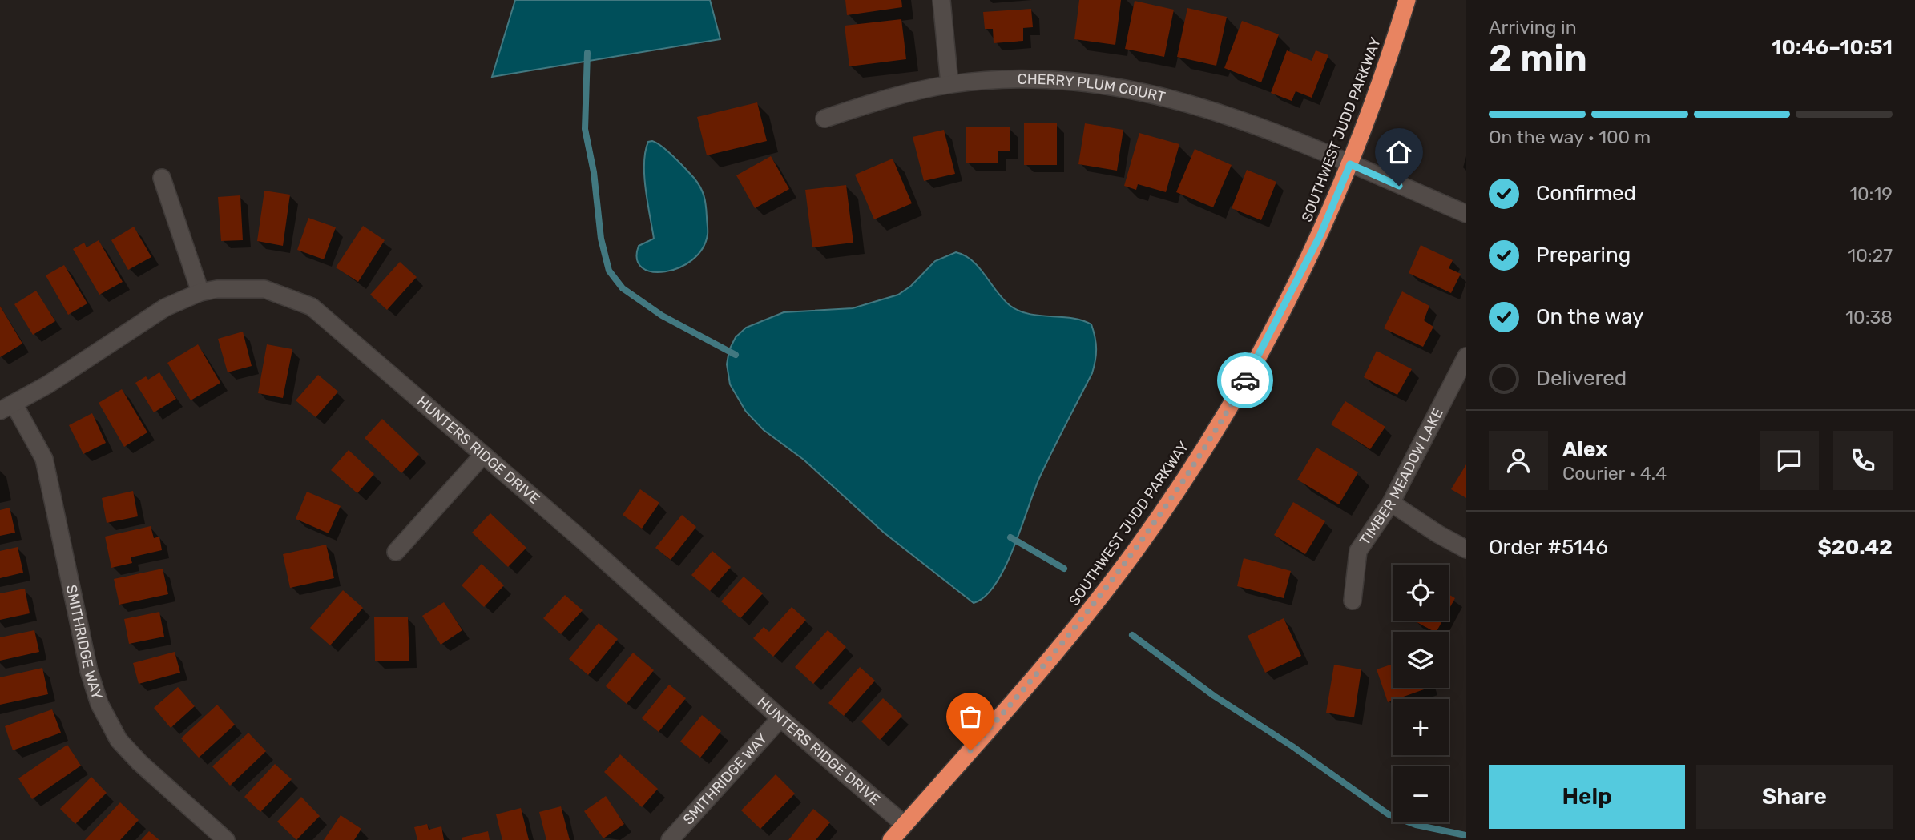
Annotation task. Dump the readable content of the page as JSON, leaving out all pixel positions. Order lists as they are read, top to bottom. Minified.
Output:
{"streets":{"highway":["SOUTHWEST JUDD PARKWAY"],"street":["CHERRY PLUM COURT","HUNTERS RIDGE DRIVE","TIMBER MEADOW LAKE","SMITHRIDGE WAY"]},"crossings":[["CHERRY PLUM COURT","SOUTHWEST JUDD PARKWAY"],["SOUTHWEST JUDD PARKWAY","HUNTERS RIDGE DRIVE"],["HUNTERS RIDGE DRIVE","SMITHRIDGE WAY"]],"page":{"heading":["2 min","Arriving in","10:46–10:51"],"panel":["Alex","Courier · 4.4","Order #5146","$20.42"],"bar":"On the way · 100 m","list":[["Confirmed","10:19"],["Preparing","10:27"],["On the way","10:38"],"Delivered"],"map_buttons":["+","−"],"buttons":["Help","Share"]}}
